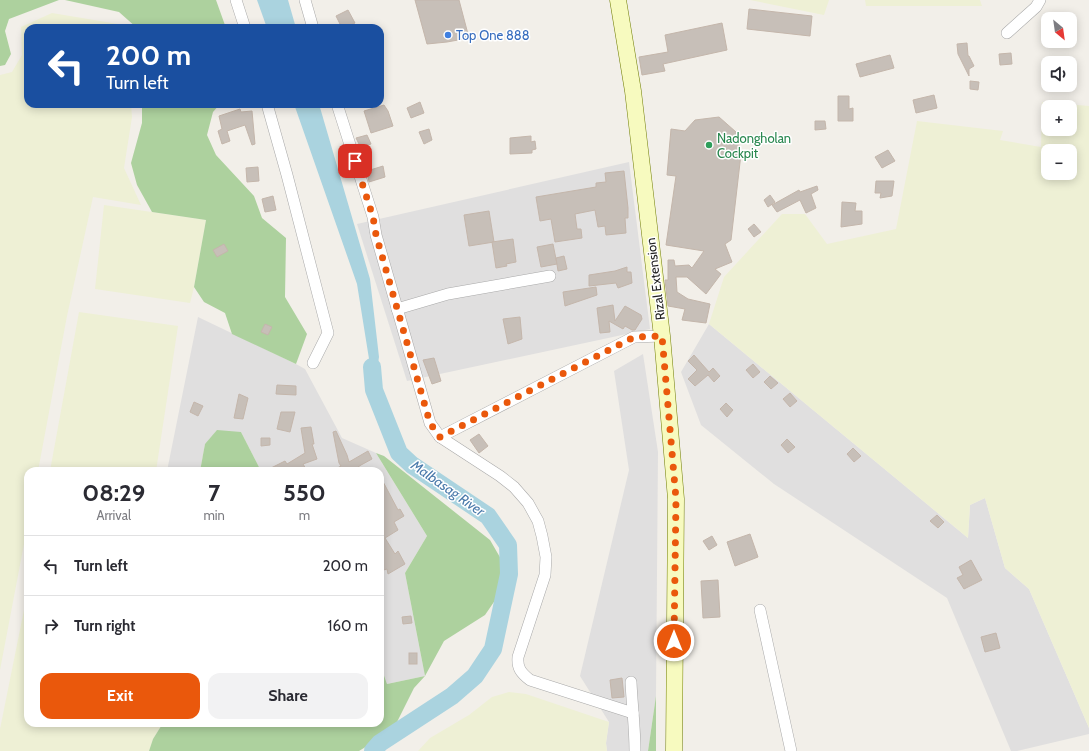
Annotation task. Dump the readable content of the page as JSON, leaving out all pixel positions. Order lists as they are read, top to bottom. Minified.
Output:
{"streets":{"street":["Rizal Extension"]},"water":["Malbasag River"],"places":["Top One 888","Nadongholan Cockpit"],"north":"bottom right","page":{"map_buttons":["+","−"],"turn":["200 m","Turn left"],"eta":["08:29","Arrival","7","min","550","m"],"list":[{"name":"Turn left","value":"200 m"},{"name":"Turn right","value":"160 m"}],"buttons":["Exit","Share"]}}
